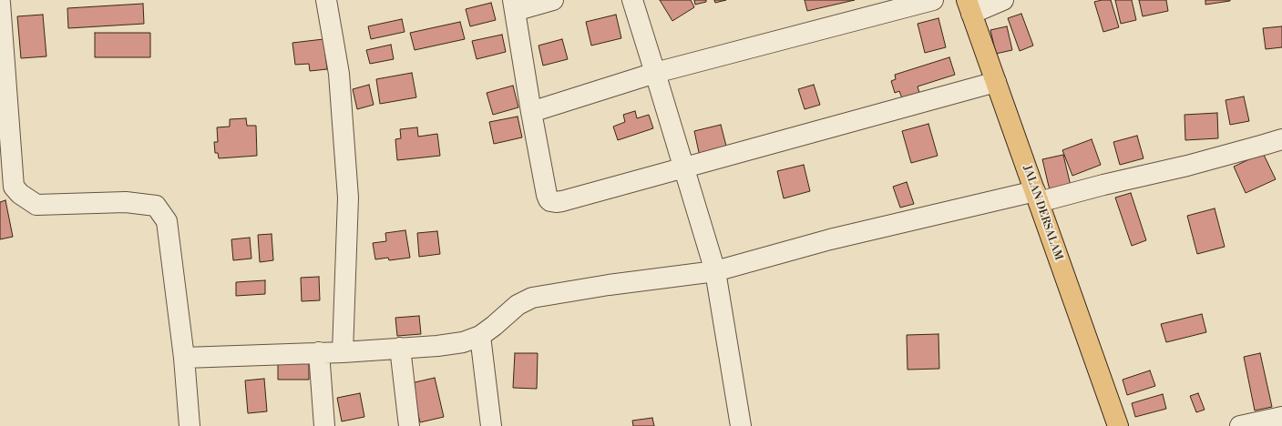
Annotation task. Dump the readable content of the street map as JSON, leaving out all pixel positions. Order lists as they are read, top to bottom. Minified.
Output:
{"streets":{"main road":["JALAN DERSALAM"]}}
